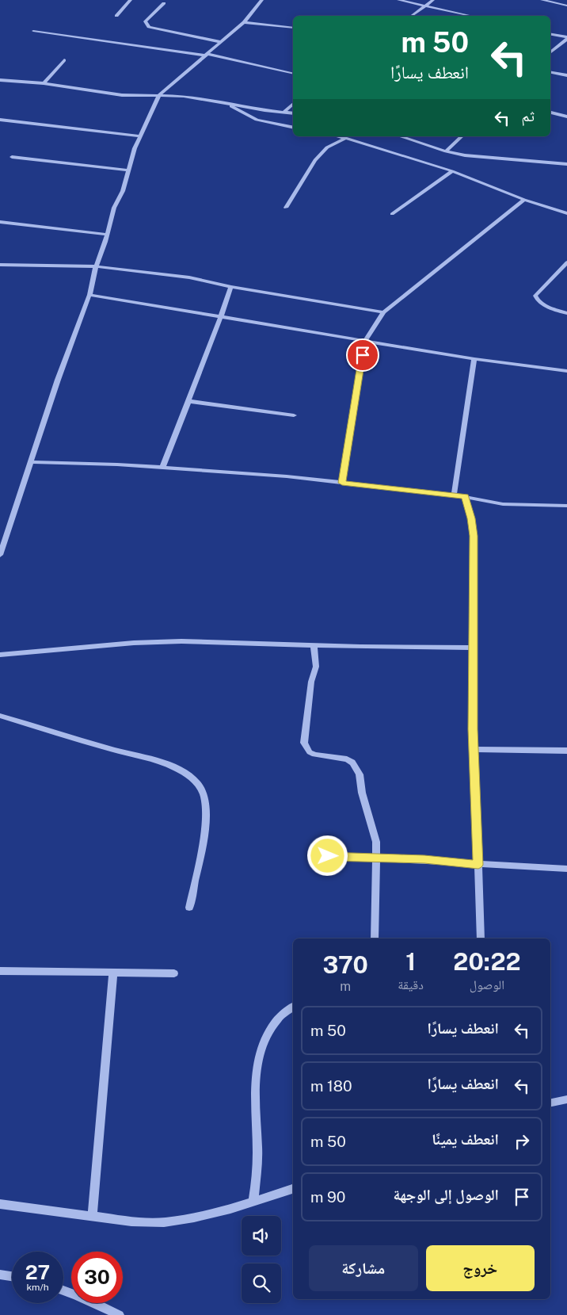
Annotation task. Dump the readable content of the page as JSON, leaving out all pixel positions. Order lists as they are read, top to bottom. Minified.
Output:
{"page":{"turn":["50 m","انعطف يسارًا"],"then":"ثم","eta":["20:22","الوصول","1","دقيقة","370","m"],"list":[{"name":"انعطف يسارًا","value":"50 m"},{"name":"انعطف يسارًا","value":"180 m"},{"name":"انعطف يمينًا","value":"50 m"},{"name":"الوصول إلى الوجهة","value":"90 m"}],"buttons":["خروج","مشاركة"],"speed":"27 km/h","limit":"30"}}
